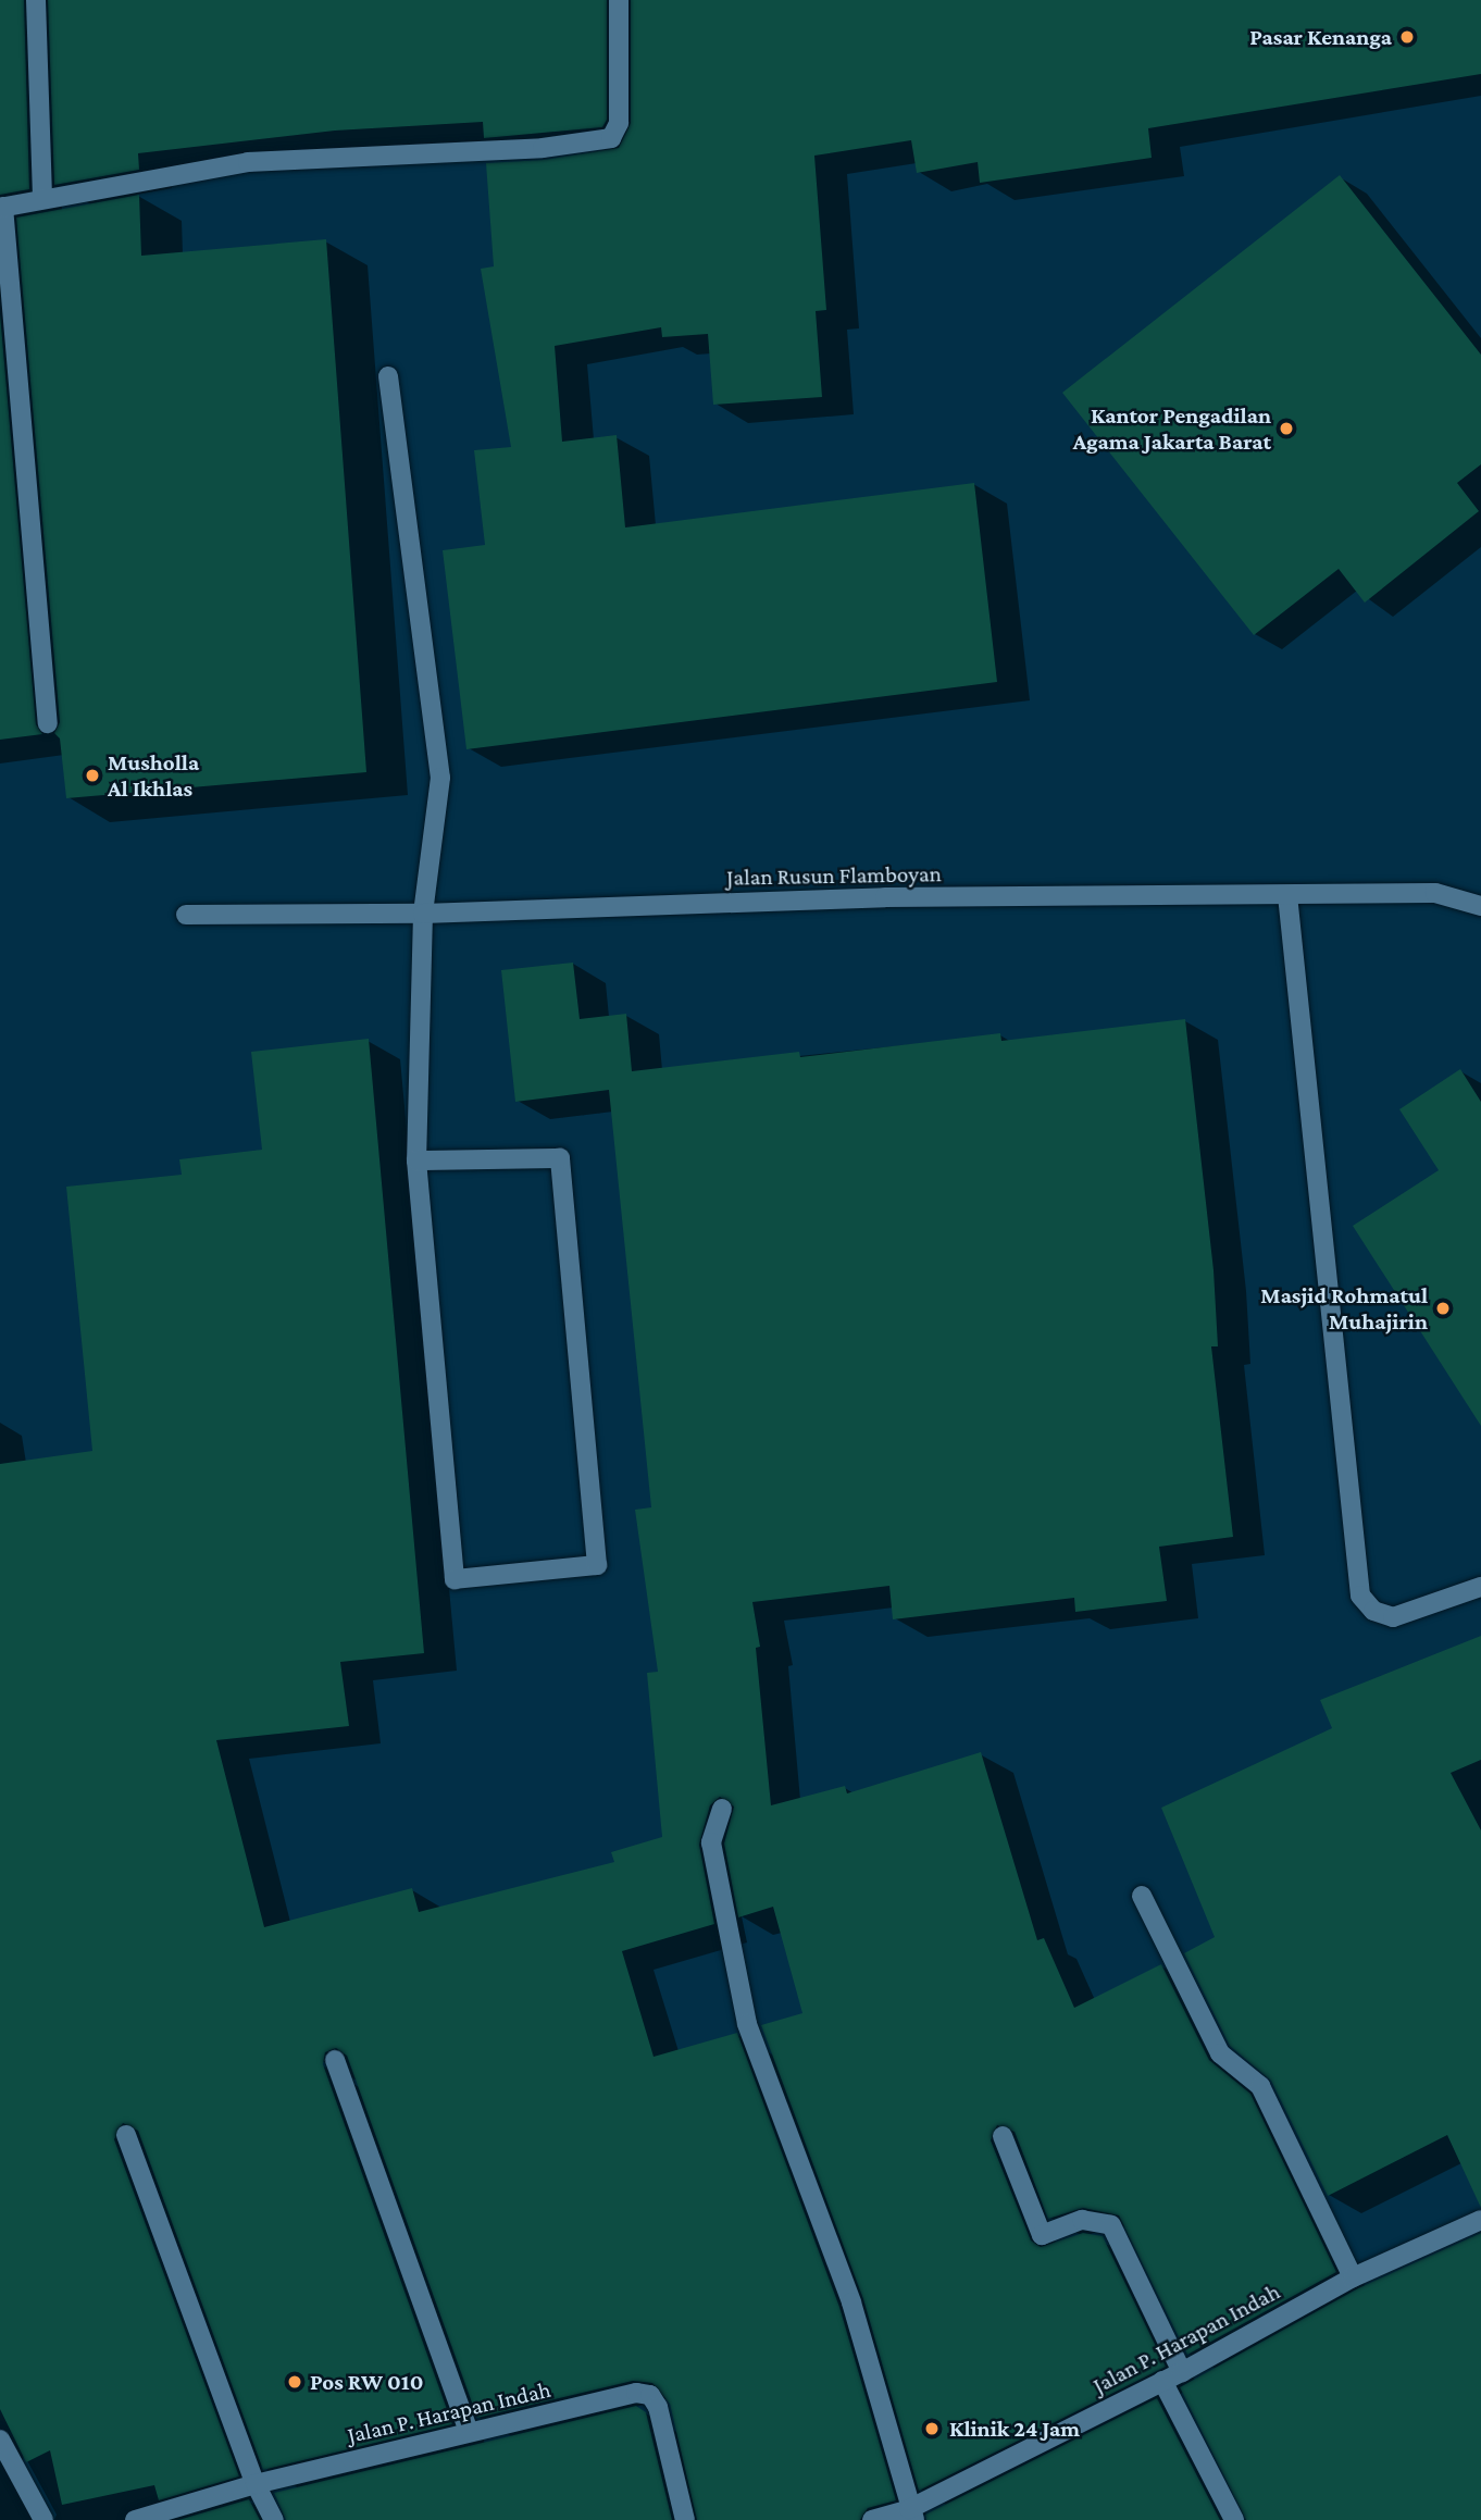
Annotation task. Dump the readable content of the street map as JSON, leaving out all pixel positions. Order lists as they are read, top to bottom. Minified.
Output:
{"streets":{"street":["Jalan Rusun Flamboyan","Jalan P. Harapan Indah"]},"places":["Pasar Kenanga","Kantor Pengadilan Agama Jakarta Barat","Musholla Al Ikhlas","Masjid Rohmatul Muhajirin","Pos RW 010","Klinik 24 Jam"]}
